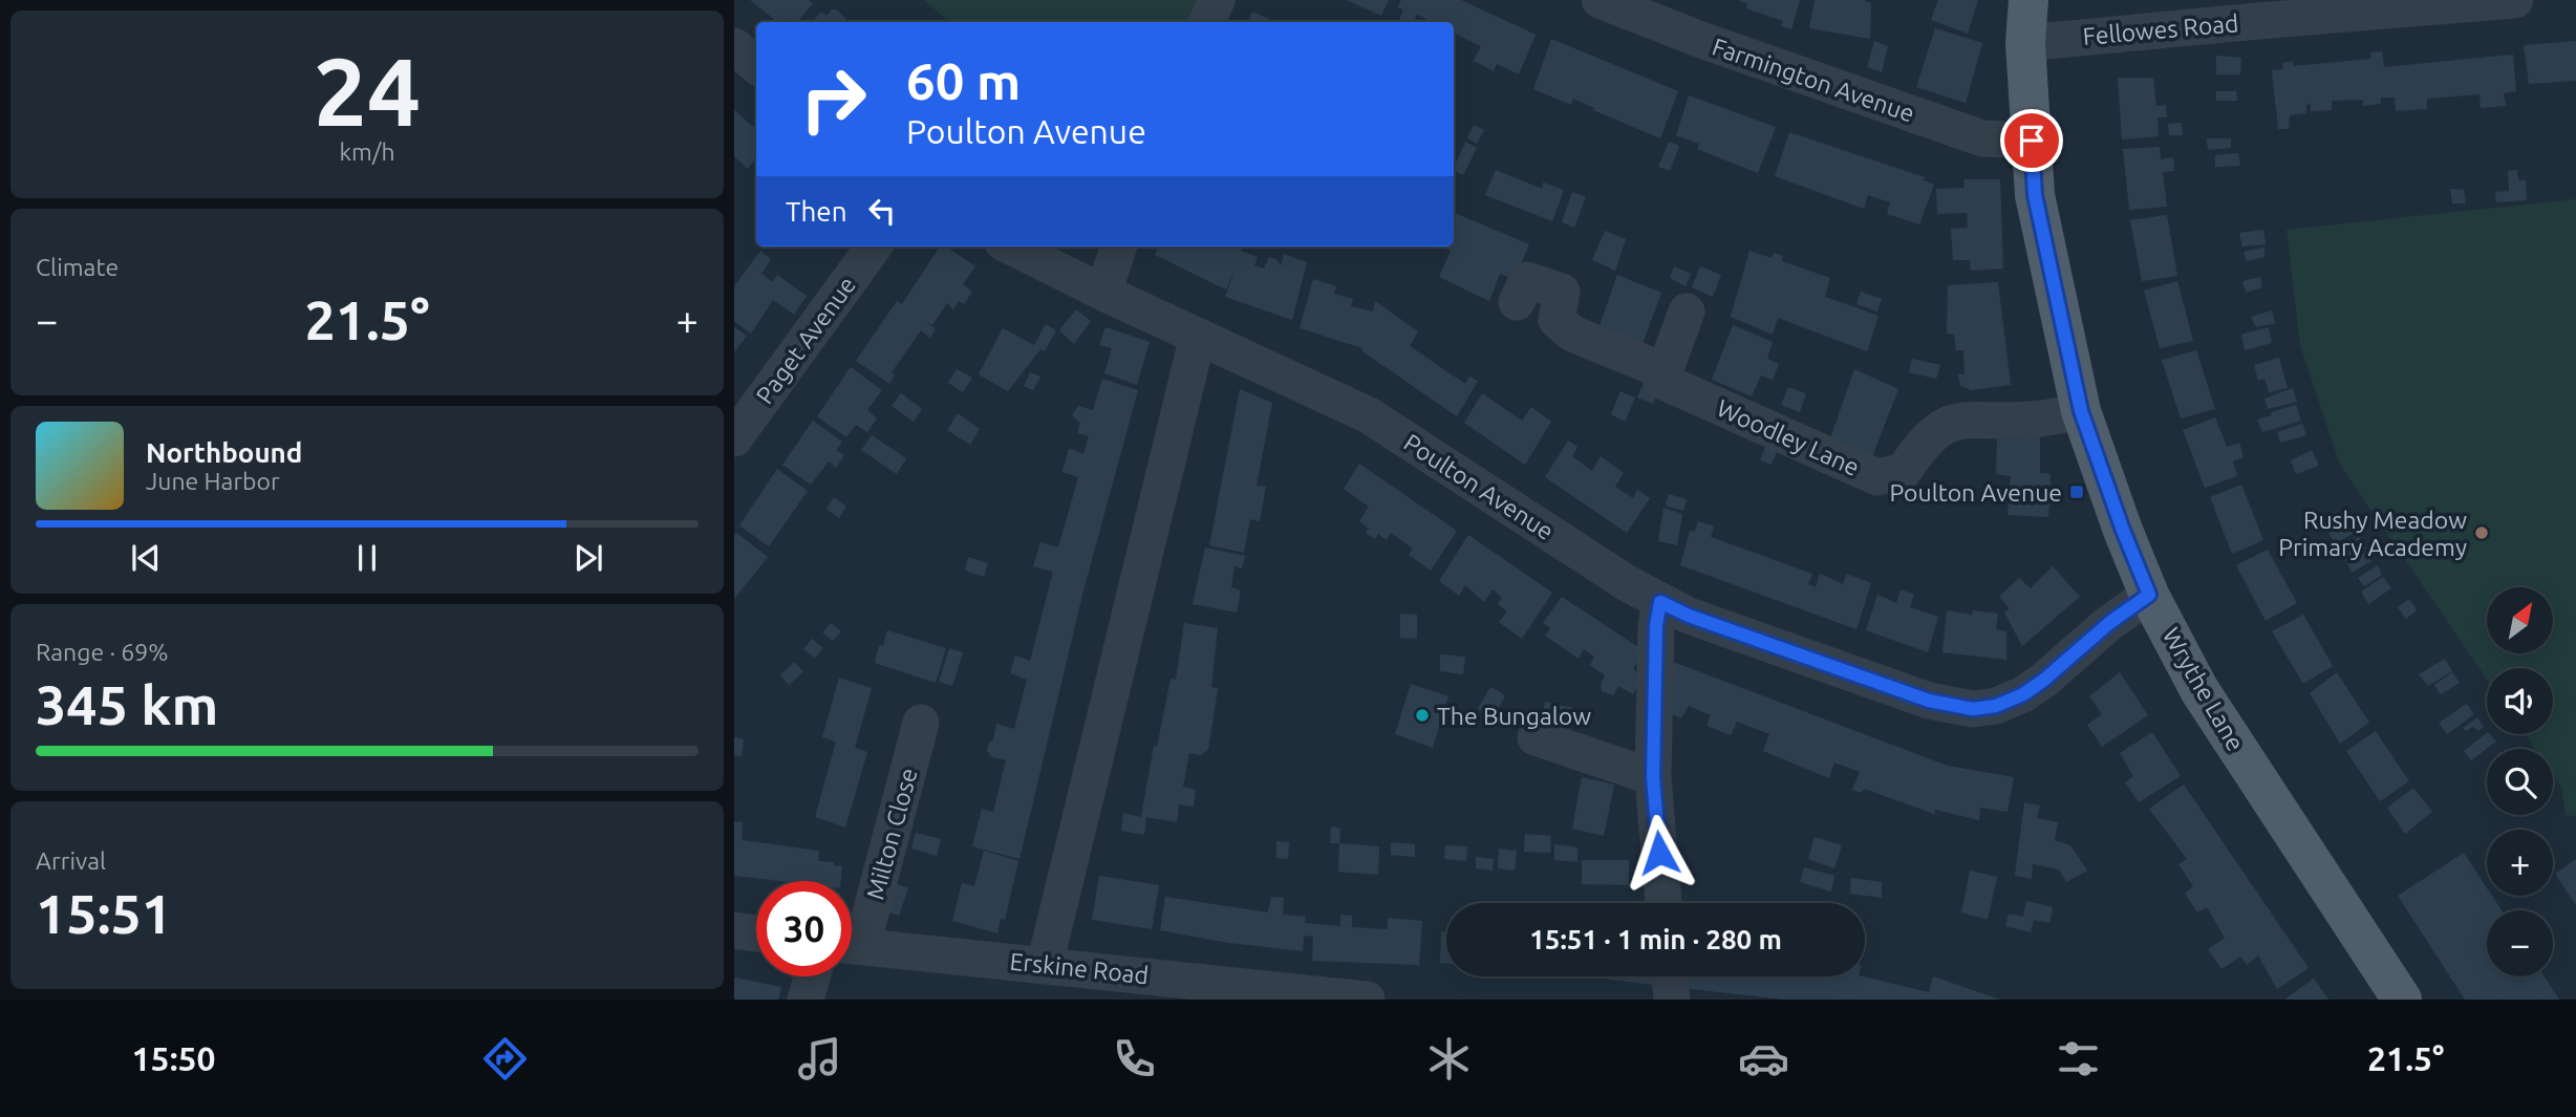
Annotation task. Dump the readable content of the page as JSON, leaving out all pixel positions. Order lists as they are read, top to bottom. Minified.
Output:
{"streets":{"main road":["Wrythe Lane"],"street":["Fellowes Road","Farmington Avenue","Paget Avenue","Woodley Lane","Poulton Avenue","Milton Close","Erskine Road"]},"crossings":[["Fellowes Road","Wrythe Lane"],["Farmington Avenue","Wrythe Lane"],["Woodley Lane","Wrythe Lane"],["Poulton Avenue","Wrythe Lane"]],"places":{"transit":["Poulton Avenue"],"other":["Rushy Meadow Primary Academy","The Bungalow"]},"north":"top right","page":{"tile":[["24","km/h"],"Climate",["Range · 69%","345 km"],["Arrival","15:51"]],"turn":["60 m","Poulton Avenue"],"then":"Then","heat":["−","21.5°","+"],"song":["Northbound","June Harbor"],"map_buttons":["+","−"],"limit":"30","trip":"15:51 · 1 min · 280 m","tabs":["15:50","21.5°"]}}
